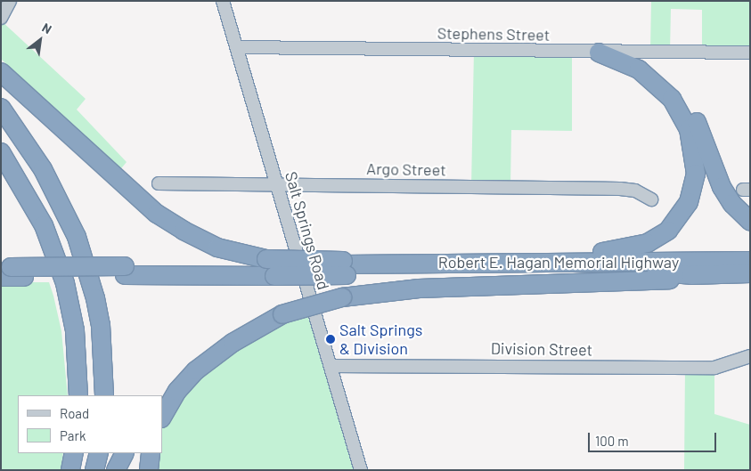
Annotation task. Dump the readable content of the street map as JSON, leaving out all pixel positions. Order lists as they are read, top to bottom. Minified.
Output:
{"streets":{"highway":["Robert E. Hagan Memorial Highway"],"street":["Stephens Street","Argo Street","Salt Springs Road","Division Street"]},"crossings":[["Stephens Street","Salt Springs Road"],["Argo Street","Salt Springs Road"],["Salt Springs Road","Division Street"]],"places":["Salt Springs & Division"],"legend":["Road","Park"],"scale_bar":"100 m","north":"top right"}
